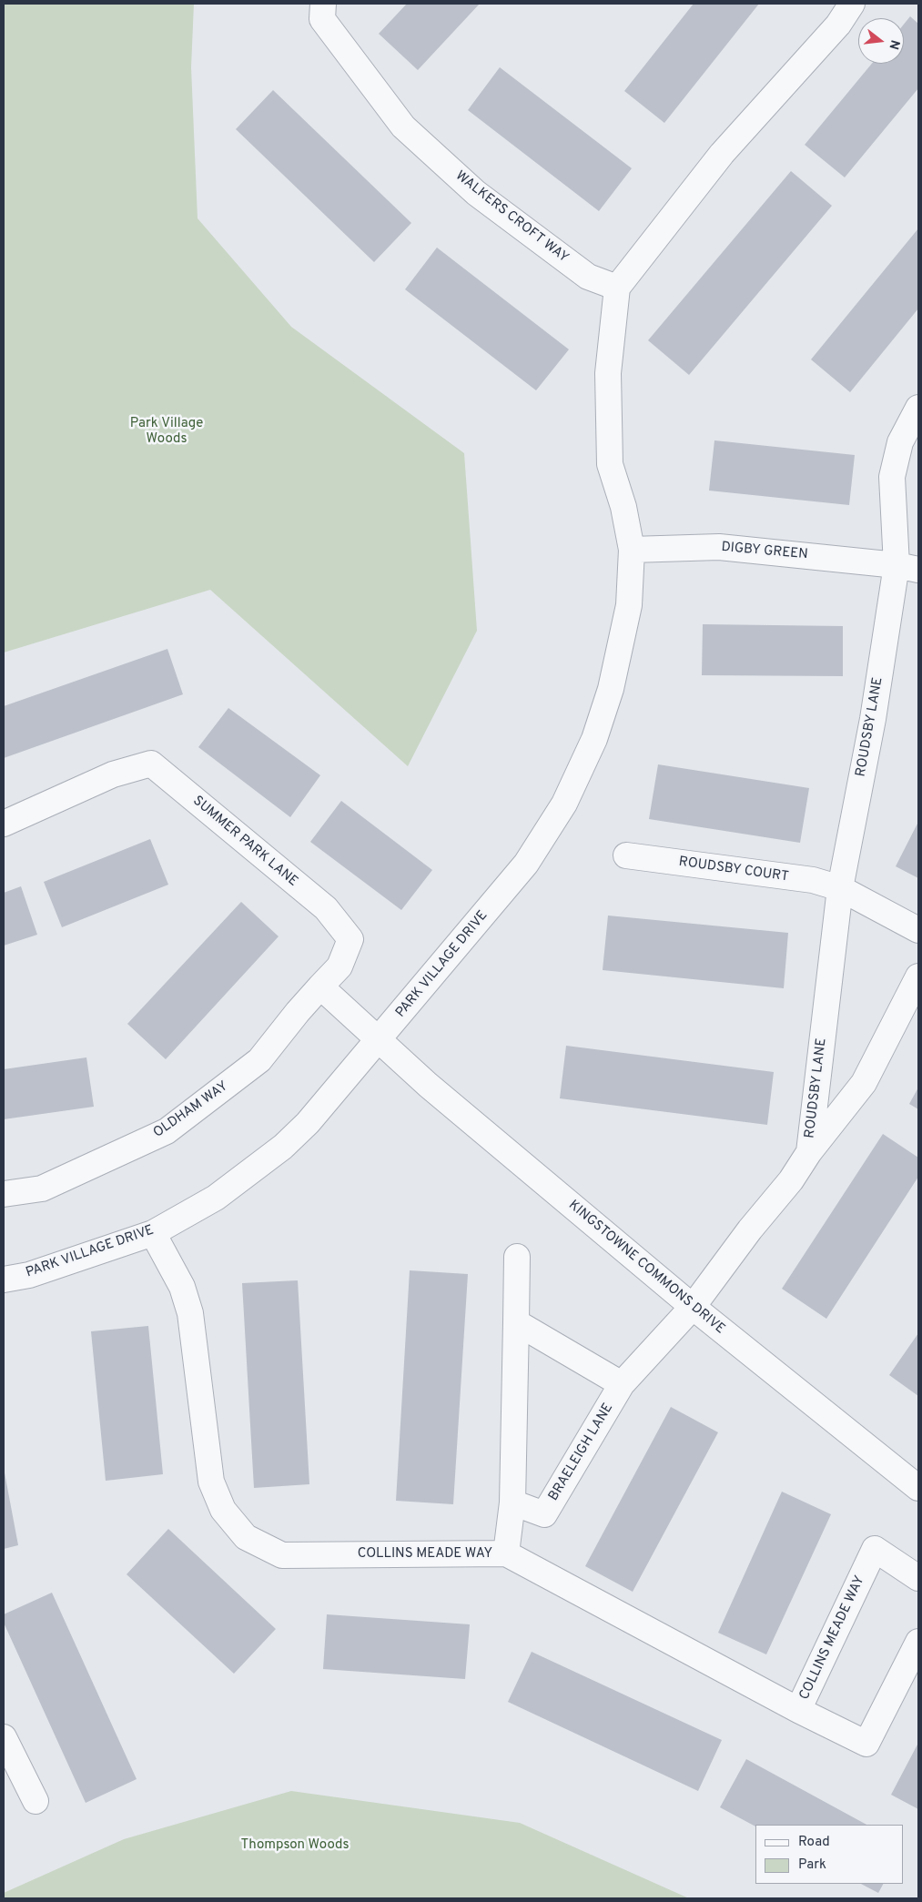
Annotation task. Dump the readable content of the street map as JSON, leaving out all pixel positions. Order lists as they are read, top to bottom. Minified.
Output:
{"streets":{"street":["WALKERS CROFT WAY","DIGBY GREEN","ROUDSBY LANE","SUMMER PARK LANE","ROUDSBY COURT","PARK VILLAGE DRIVE","OLDHAM WAY","KINGSTOWNE COMMONS DRIVE","BRAELEIGH LANE","COLLINS MEADE WAY"]},"crossings":[["WALKERS CROFT WAY","PARK VILLAGE DRIVE"],["DIGBY GREEN","ROUDSBY LANE"],["DIGBY GREEN","PARK VILLAGE DRIVE"],["ROUDSBY LANE","ROUDSBY COURT"],["ROUDSBY LANE","KINGSTOWNE COMMONS DRIVE"],["ROUDSBY LANE","BRAELEIGH LANE"],["SUMMER PARK LANE","OLDHAM WAY"],["PARK VILLAGE DRIVE","KINGSTOWNE COMMONS DRIVE"],["PARK VILLAGE DRIVE","COLLINS MEADE WAY"],["KINGSTOWNE COMMONS DRIVE","BRAELEIGH LANE"]],"parks":["Park Village Woods","Thompson Woods"],"legend":["Road","Park"],"north":"right"}
